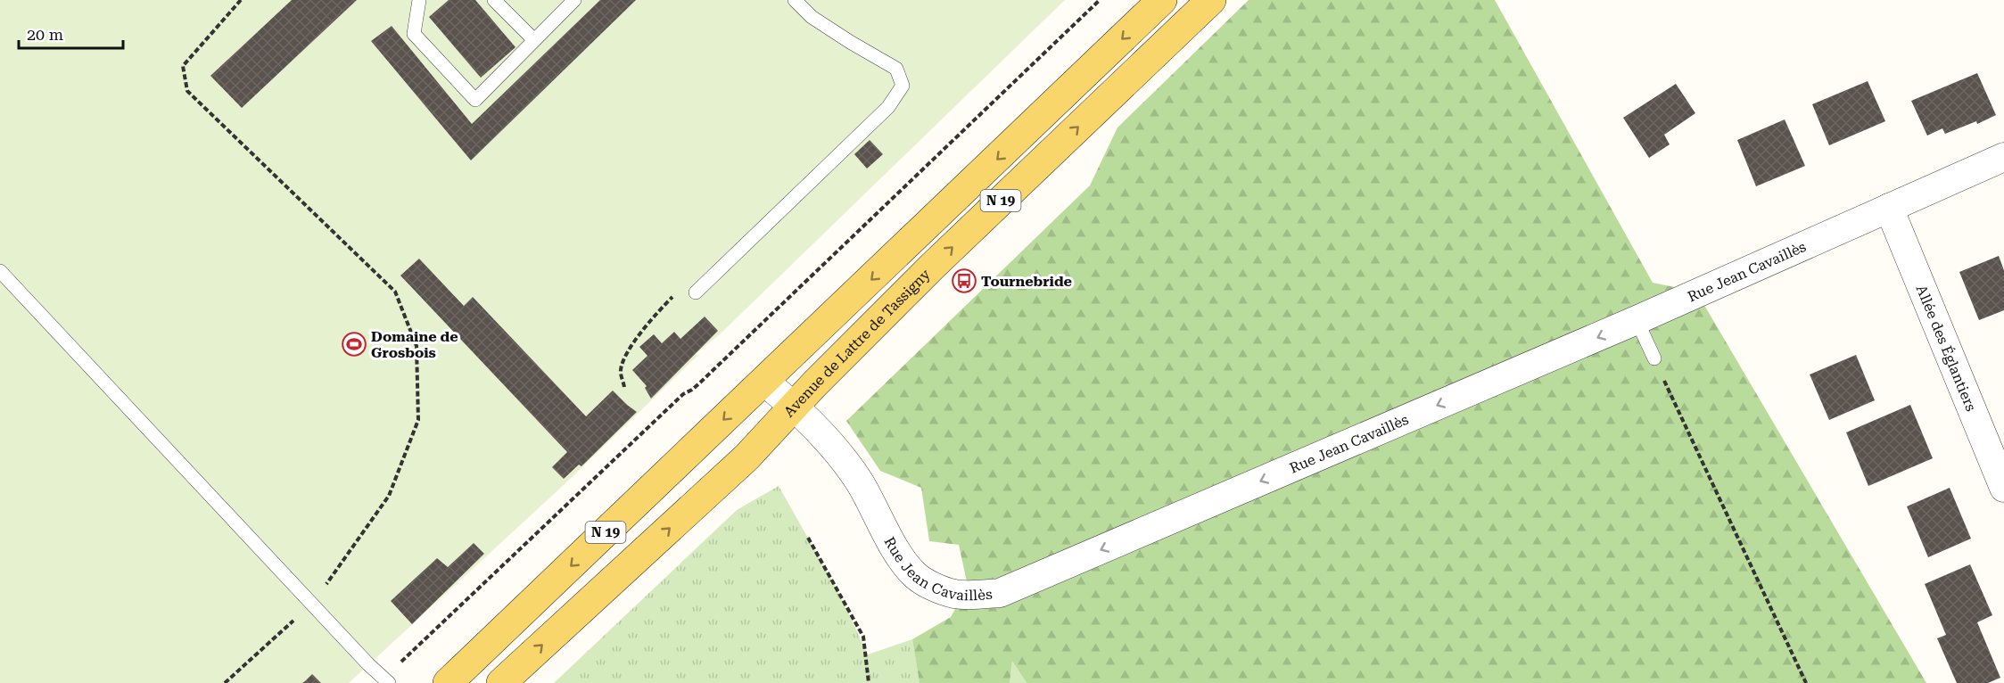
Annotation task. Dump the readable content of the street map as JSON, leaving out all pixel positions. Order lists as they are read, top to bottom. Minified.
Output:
{"streets":{"main road":["N 19","Avenue de Lattre de Tassigny"],"street":["Rue Jean Cavaillès","Allée des Églantiers"]},"crossings":[["N 19","Rue Jean Cavaillès"],["Rue Jean Cavaillès","Avenue de Lattre de Tassigny"],["Rue Jean Cavaillès","Allée des Églantiers"]],"one_way":["Rue Jean Cavaillès"],"places":{"bus stop":["Tournebride"],"sports":["Domaine de Grosbois"]},"scale_bar":"20 m"}
